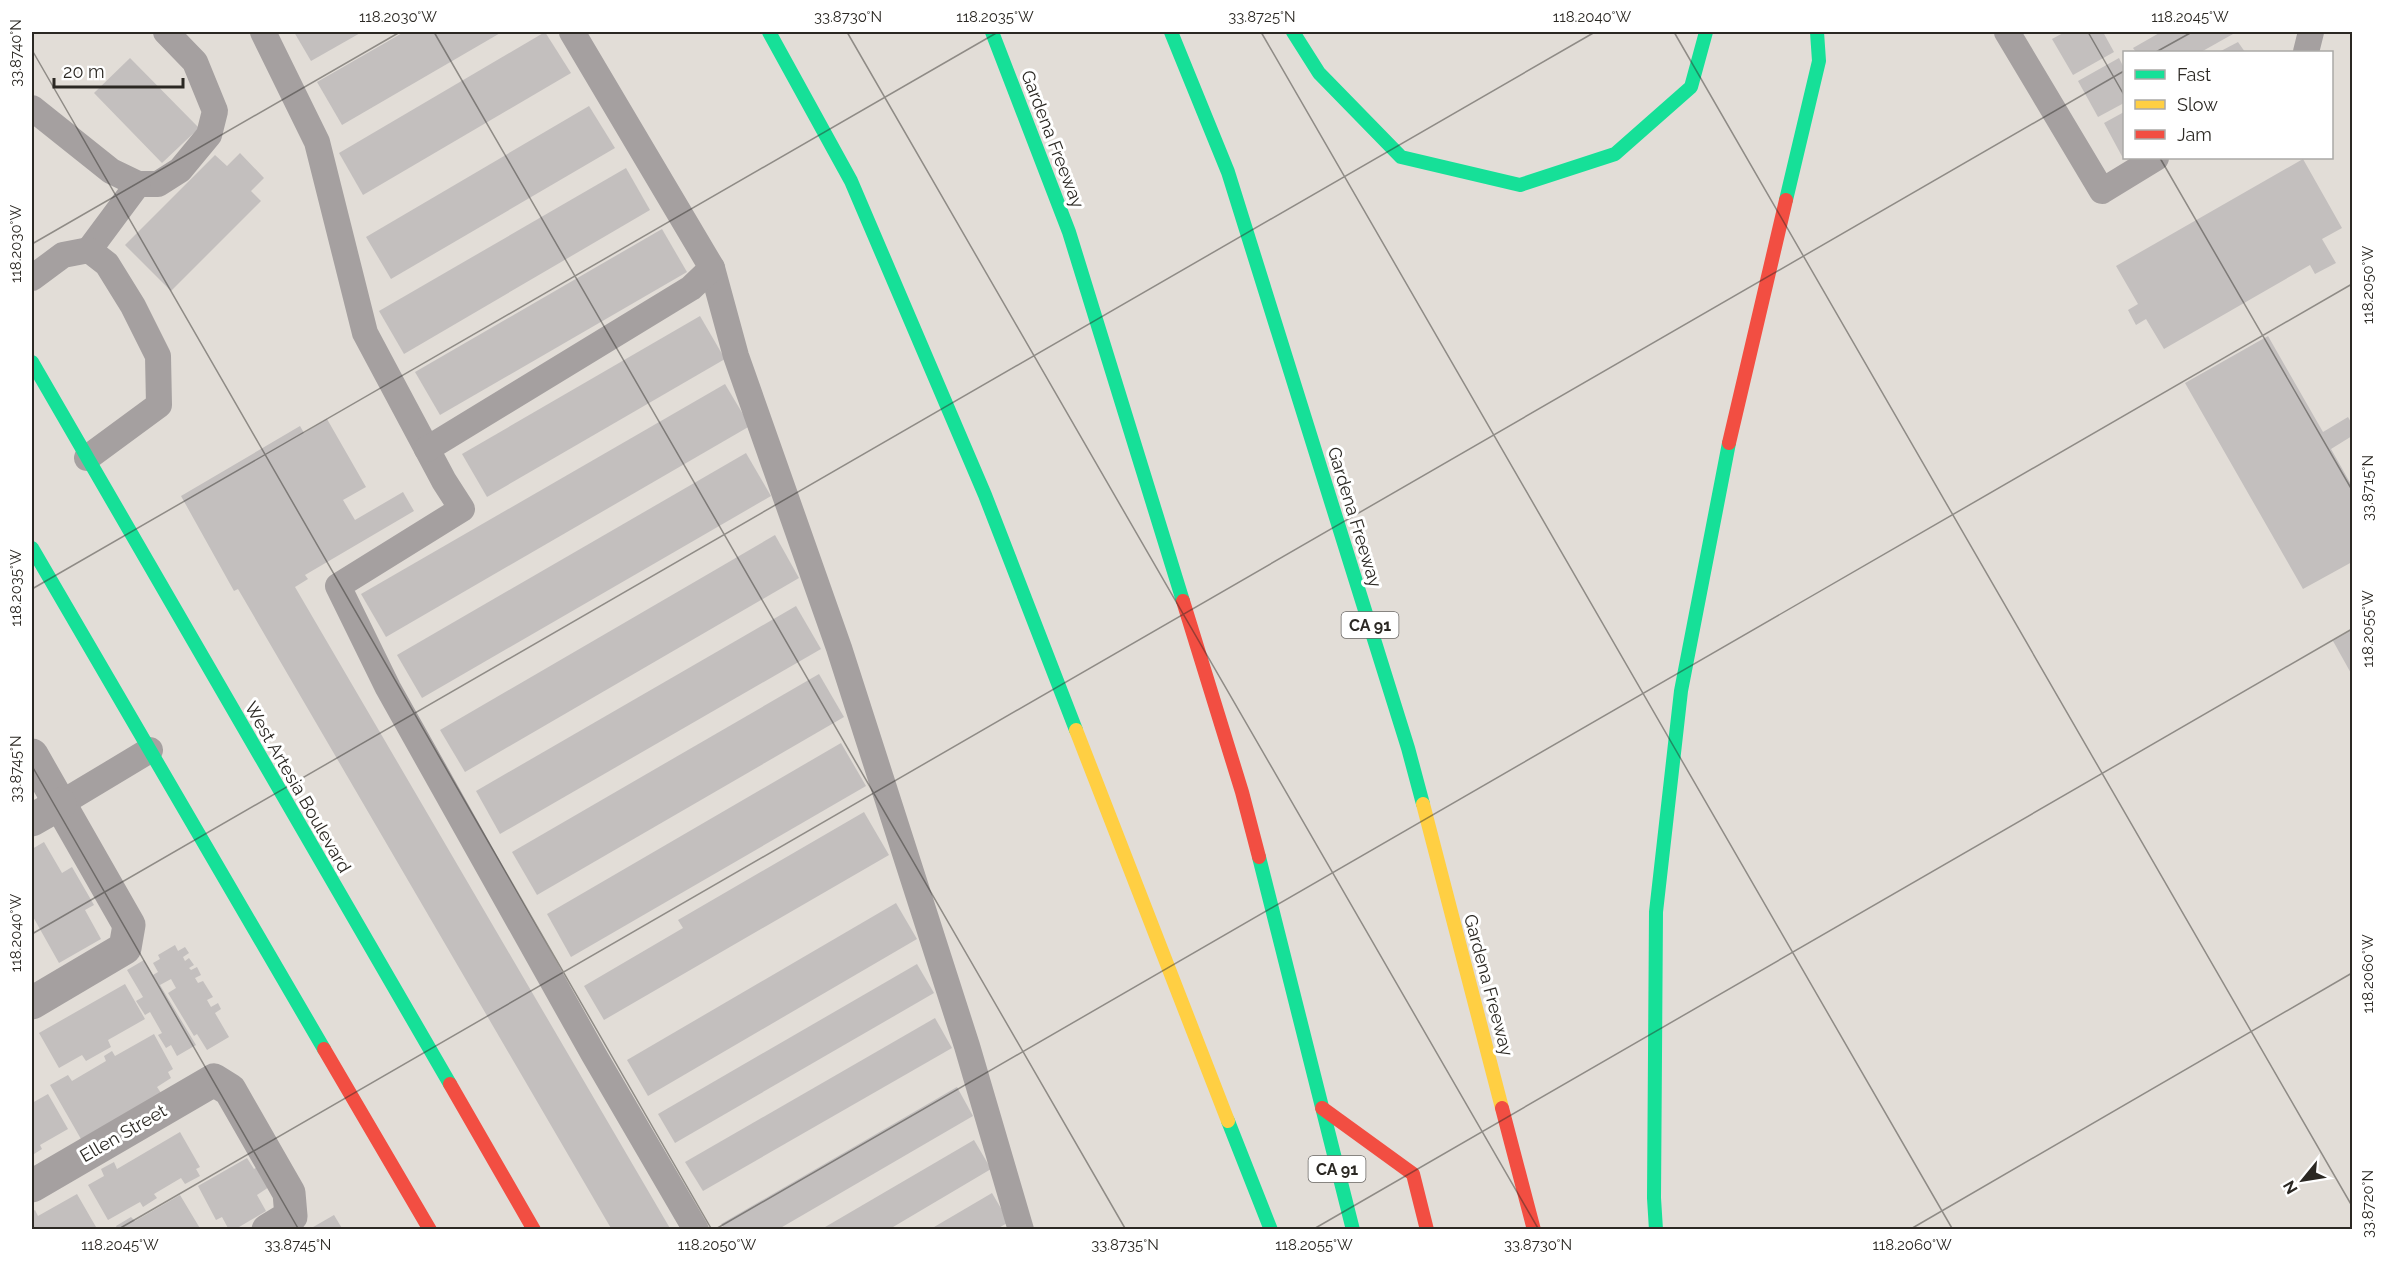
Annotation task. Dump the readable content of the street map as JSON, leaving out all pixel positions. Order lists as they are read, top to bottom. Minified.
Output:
{"streets":{"main road":["Gardena Freeway","CA 91","West Artesia Boulevard"],"street":["Ellen Street"]},"legend":["Fast","Slow","Jam"],"scale_bar":"20 m","north":"bottom left","coordinates":["118.2030°W","33.8730°N","118.2035°W","33.8725°N","118.2040°W","118.2045°W","33.8740°N","118.2050°W","33.8715°N","118.2055°W","33.8745°N","118.2060°W","33.8720°N","33.8735°N"]}
